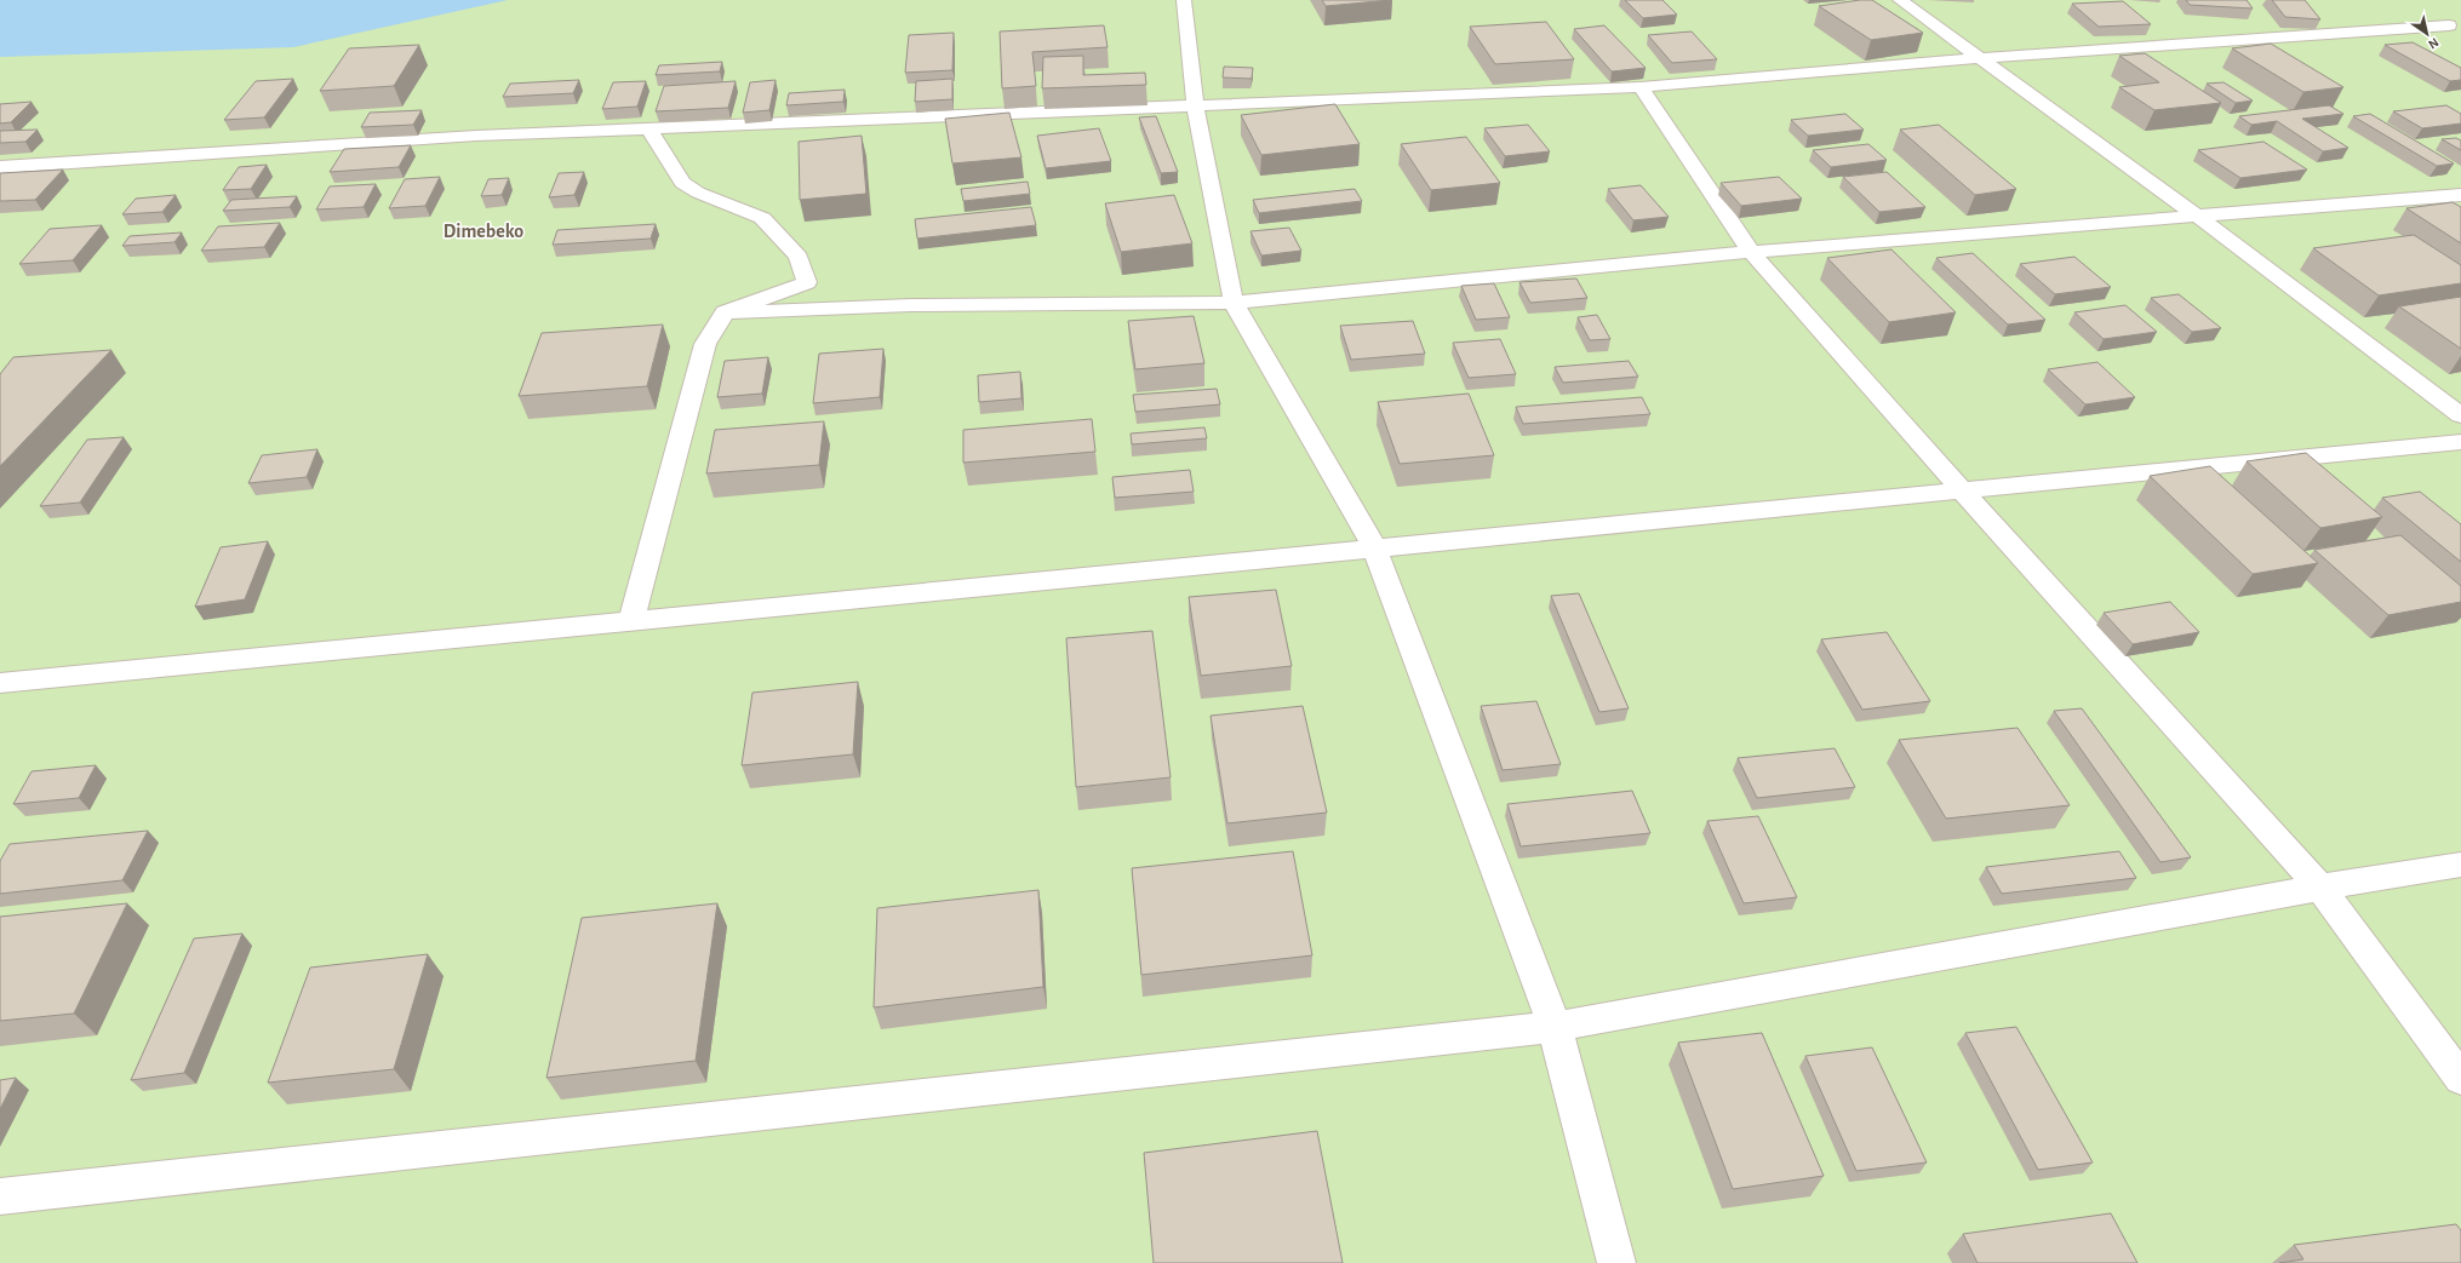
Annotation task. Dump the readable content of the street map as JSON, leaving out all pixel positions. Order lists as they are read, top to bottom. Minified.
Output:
{"districts":["Dimebeko"],"north":"bottom right"}
